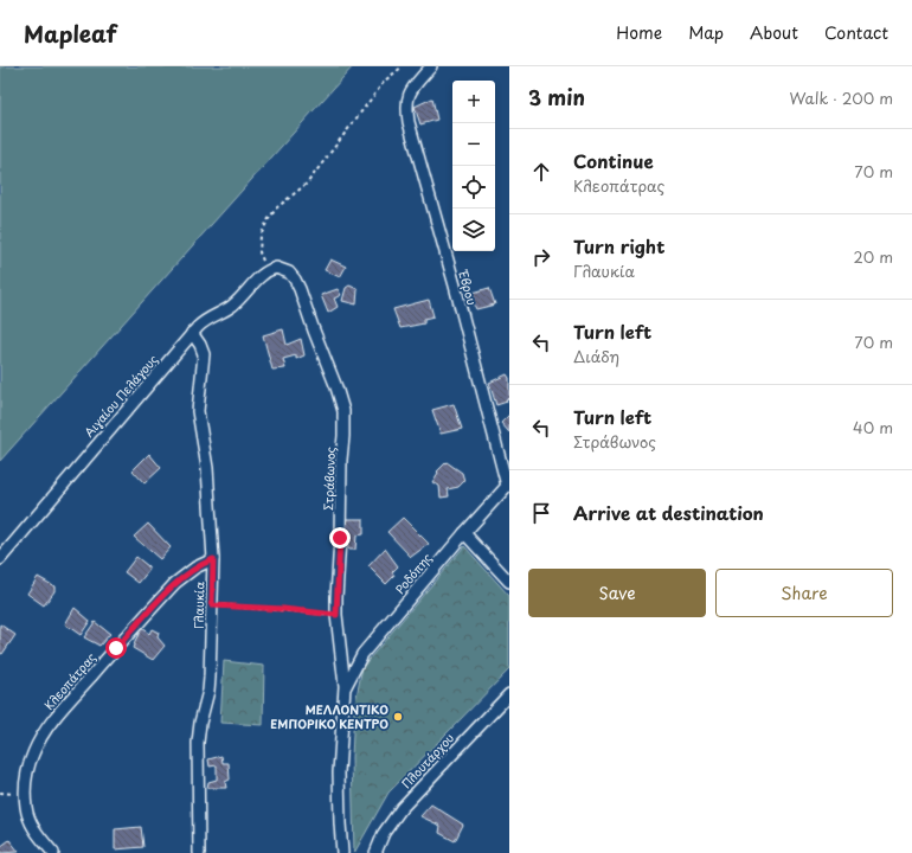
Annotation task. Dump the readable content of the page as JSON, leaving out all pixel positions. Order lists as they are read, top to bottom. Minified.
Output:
{"streets":{"street":["Έβρου","Αιγαίου Πελάγους","Στράβωνος","Ροδόπης","Γλαυκία","Κλεοπάτρας","Πλουτάρχου"]},"crossings":[["Έβρου","Ροδόπης"],["Αιγαίου Πελάγους","Στράβωνος"],["Αιγαίου Πελάγους","Γλαυκία"],["Στράβωνος","Ροδόπης"],["Γλαυκία","Κλεοπάτρας"]],"places":["ΜΕΛΛΟΝΤΙΚΟ ΕΜΠΟΡΙΚΟ ΚΕΝΤΡΟ"],"page":{"header":"Mapleaf","nav":["Home","Map","About","Contact"],"heading":["3 min","Walk · 200 m"],"map_buttons":["+","−"],"list":[["Continue","Κλεοπάτρας","70 m"],["Turn right","Γλαυκία","20 m"],["Turn left","Διάδη","70 m"],["Turn left","Στράβωνος","40 m"],"Arrive at destination"],"buttons":["Save","Share"]}}
